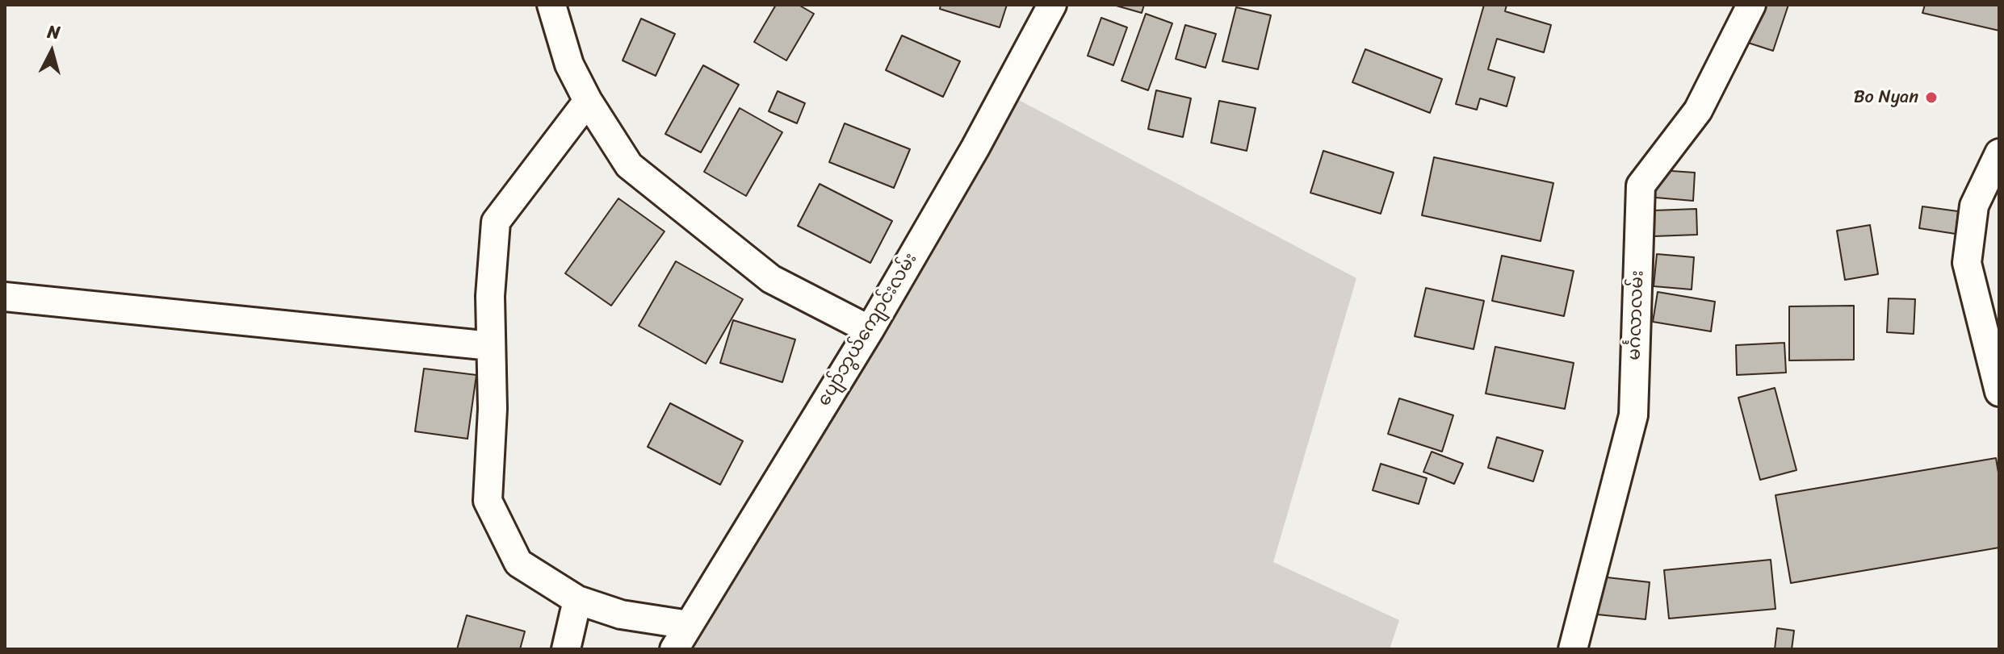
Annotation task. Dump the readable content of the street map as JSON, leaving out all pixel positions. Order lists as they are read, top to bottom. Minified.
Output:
{"streets":{"street":["မင်္ဂလာလမ်း","ပျော်ဘွယ်ကျောင်းလမ်း"]},"places":["Bo Nyan"],"north":"top"}
